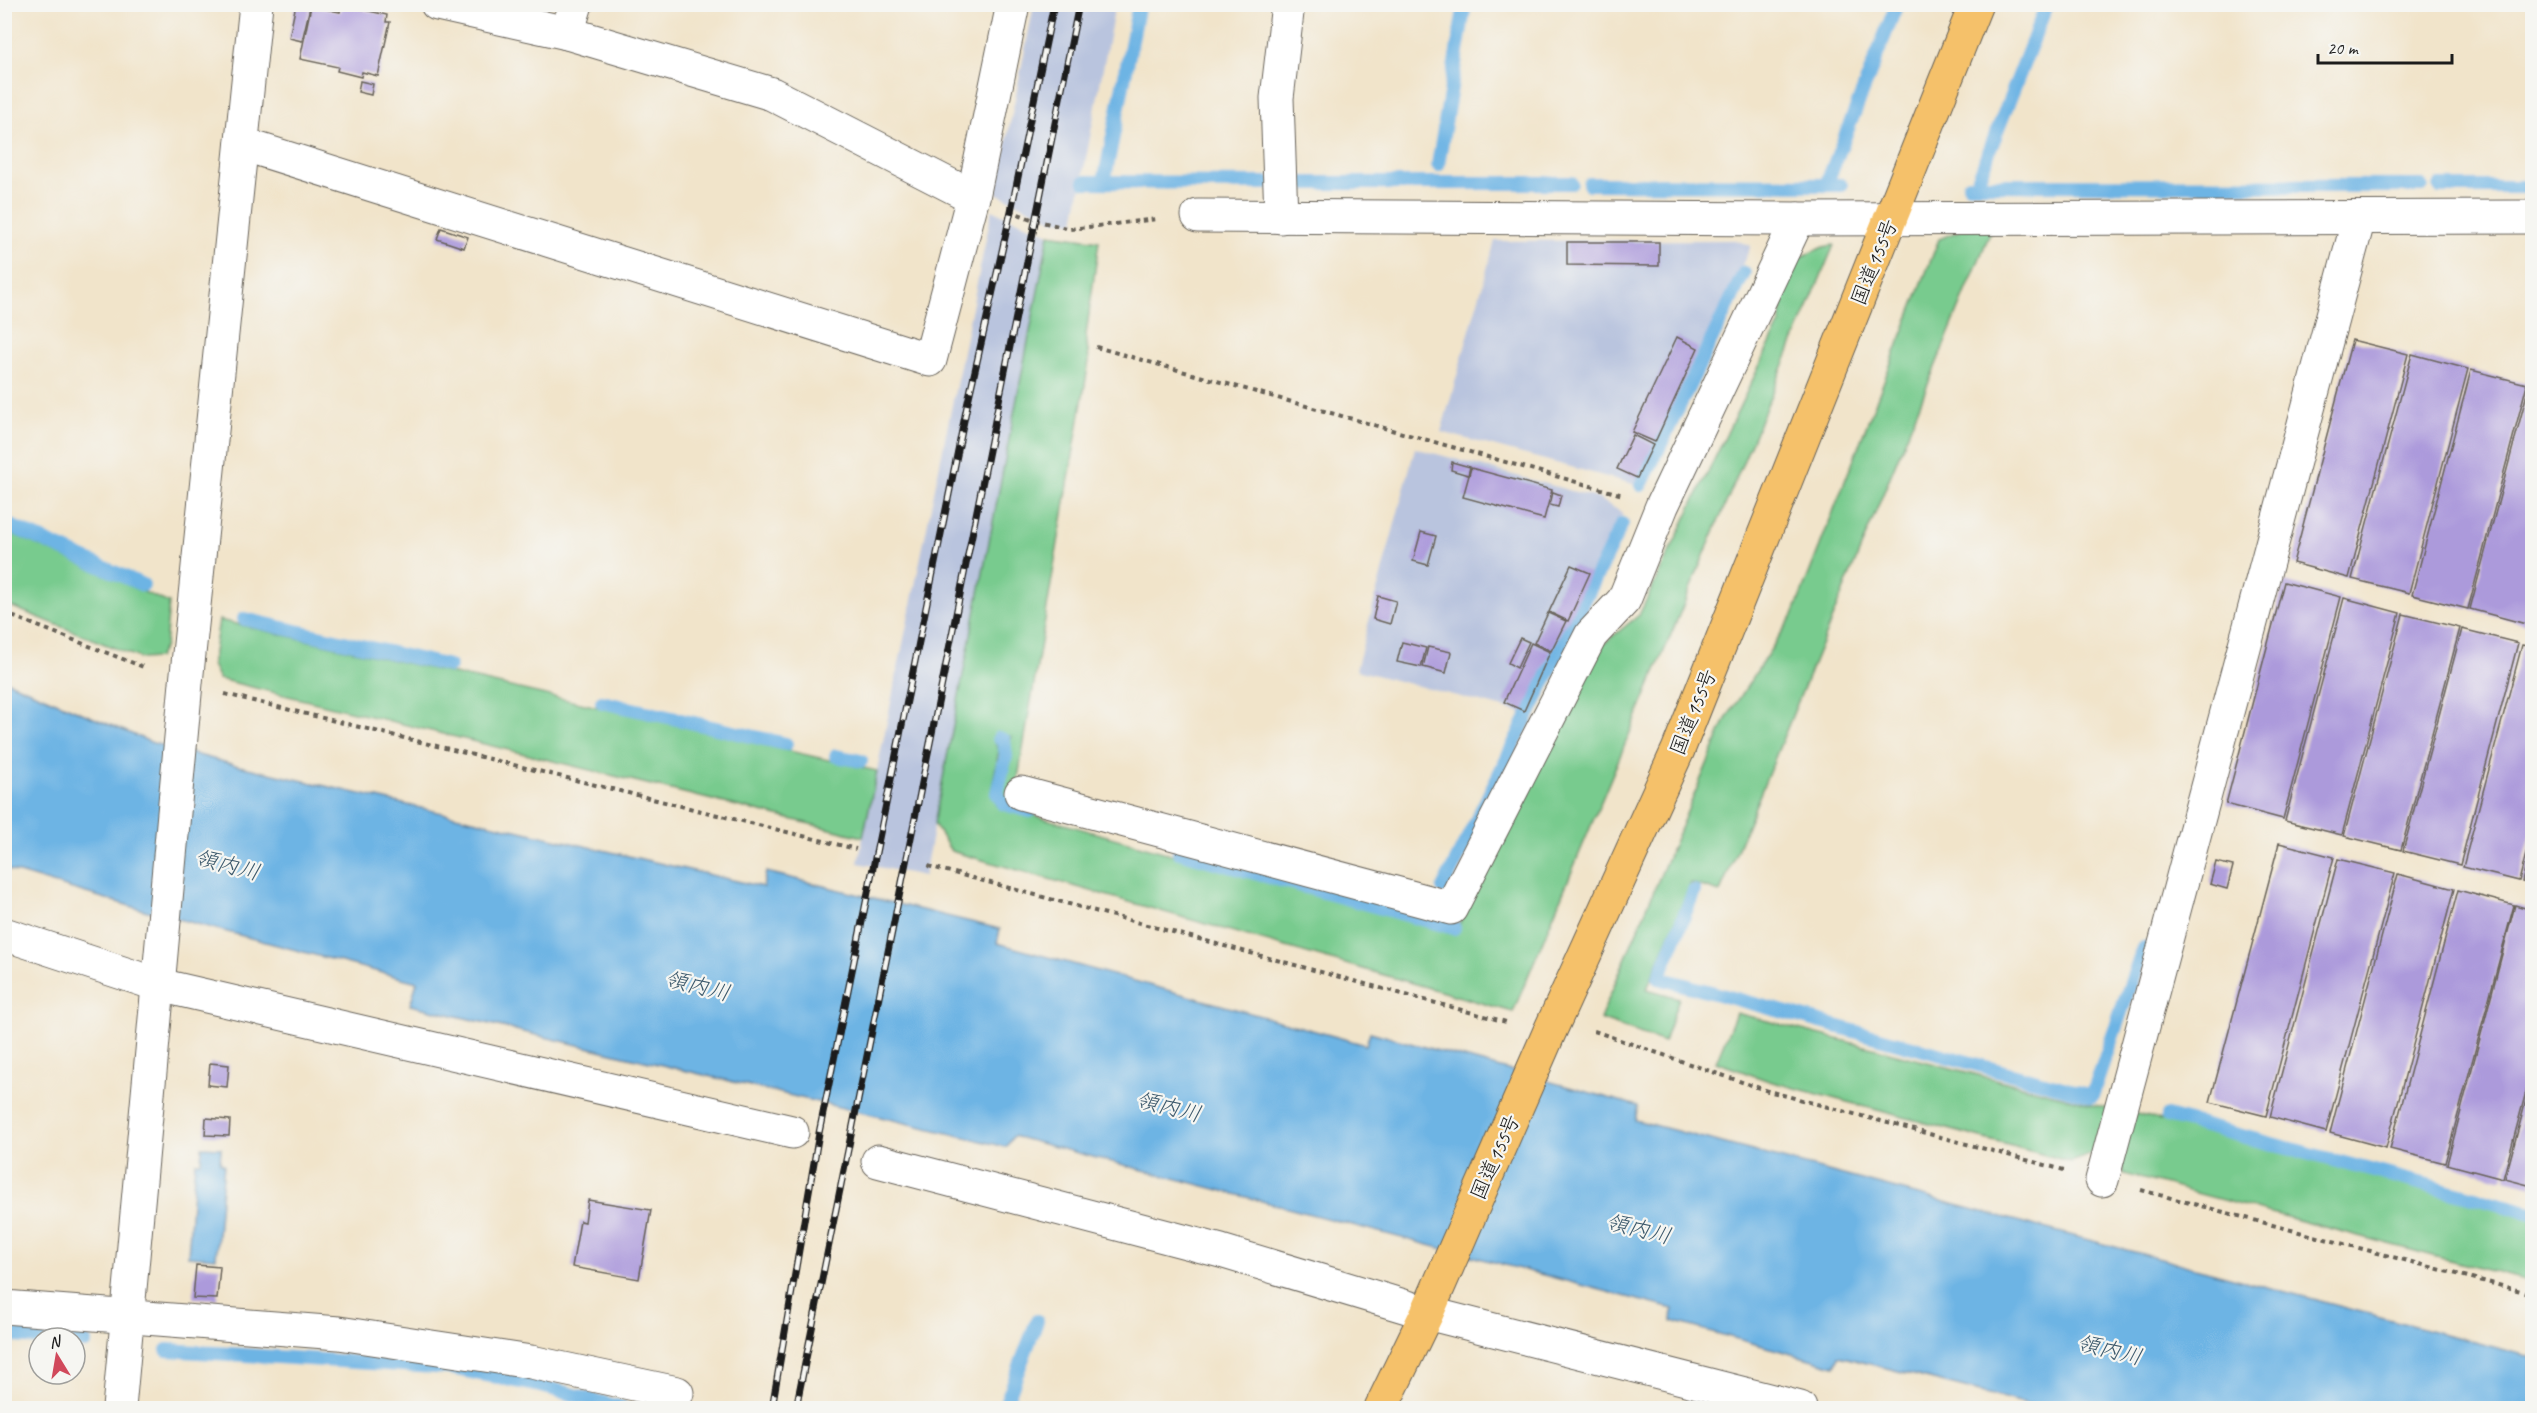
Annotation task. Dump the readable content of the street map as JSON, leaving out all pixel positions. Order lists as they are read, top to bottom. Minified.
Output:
{"streets":{"highway":["国道155号"]},"water":["領内川"],"scale_bar":"20 m","north":"top"}
